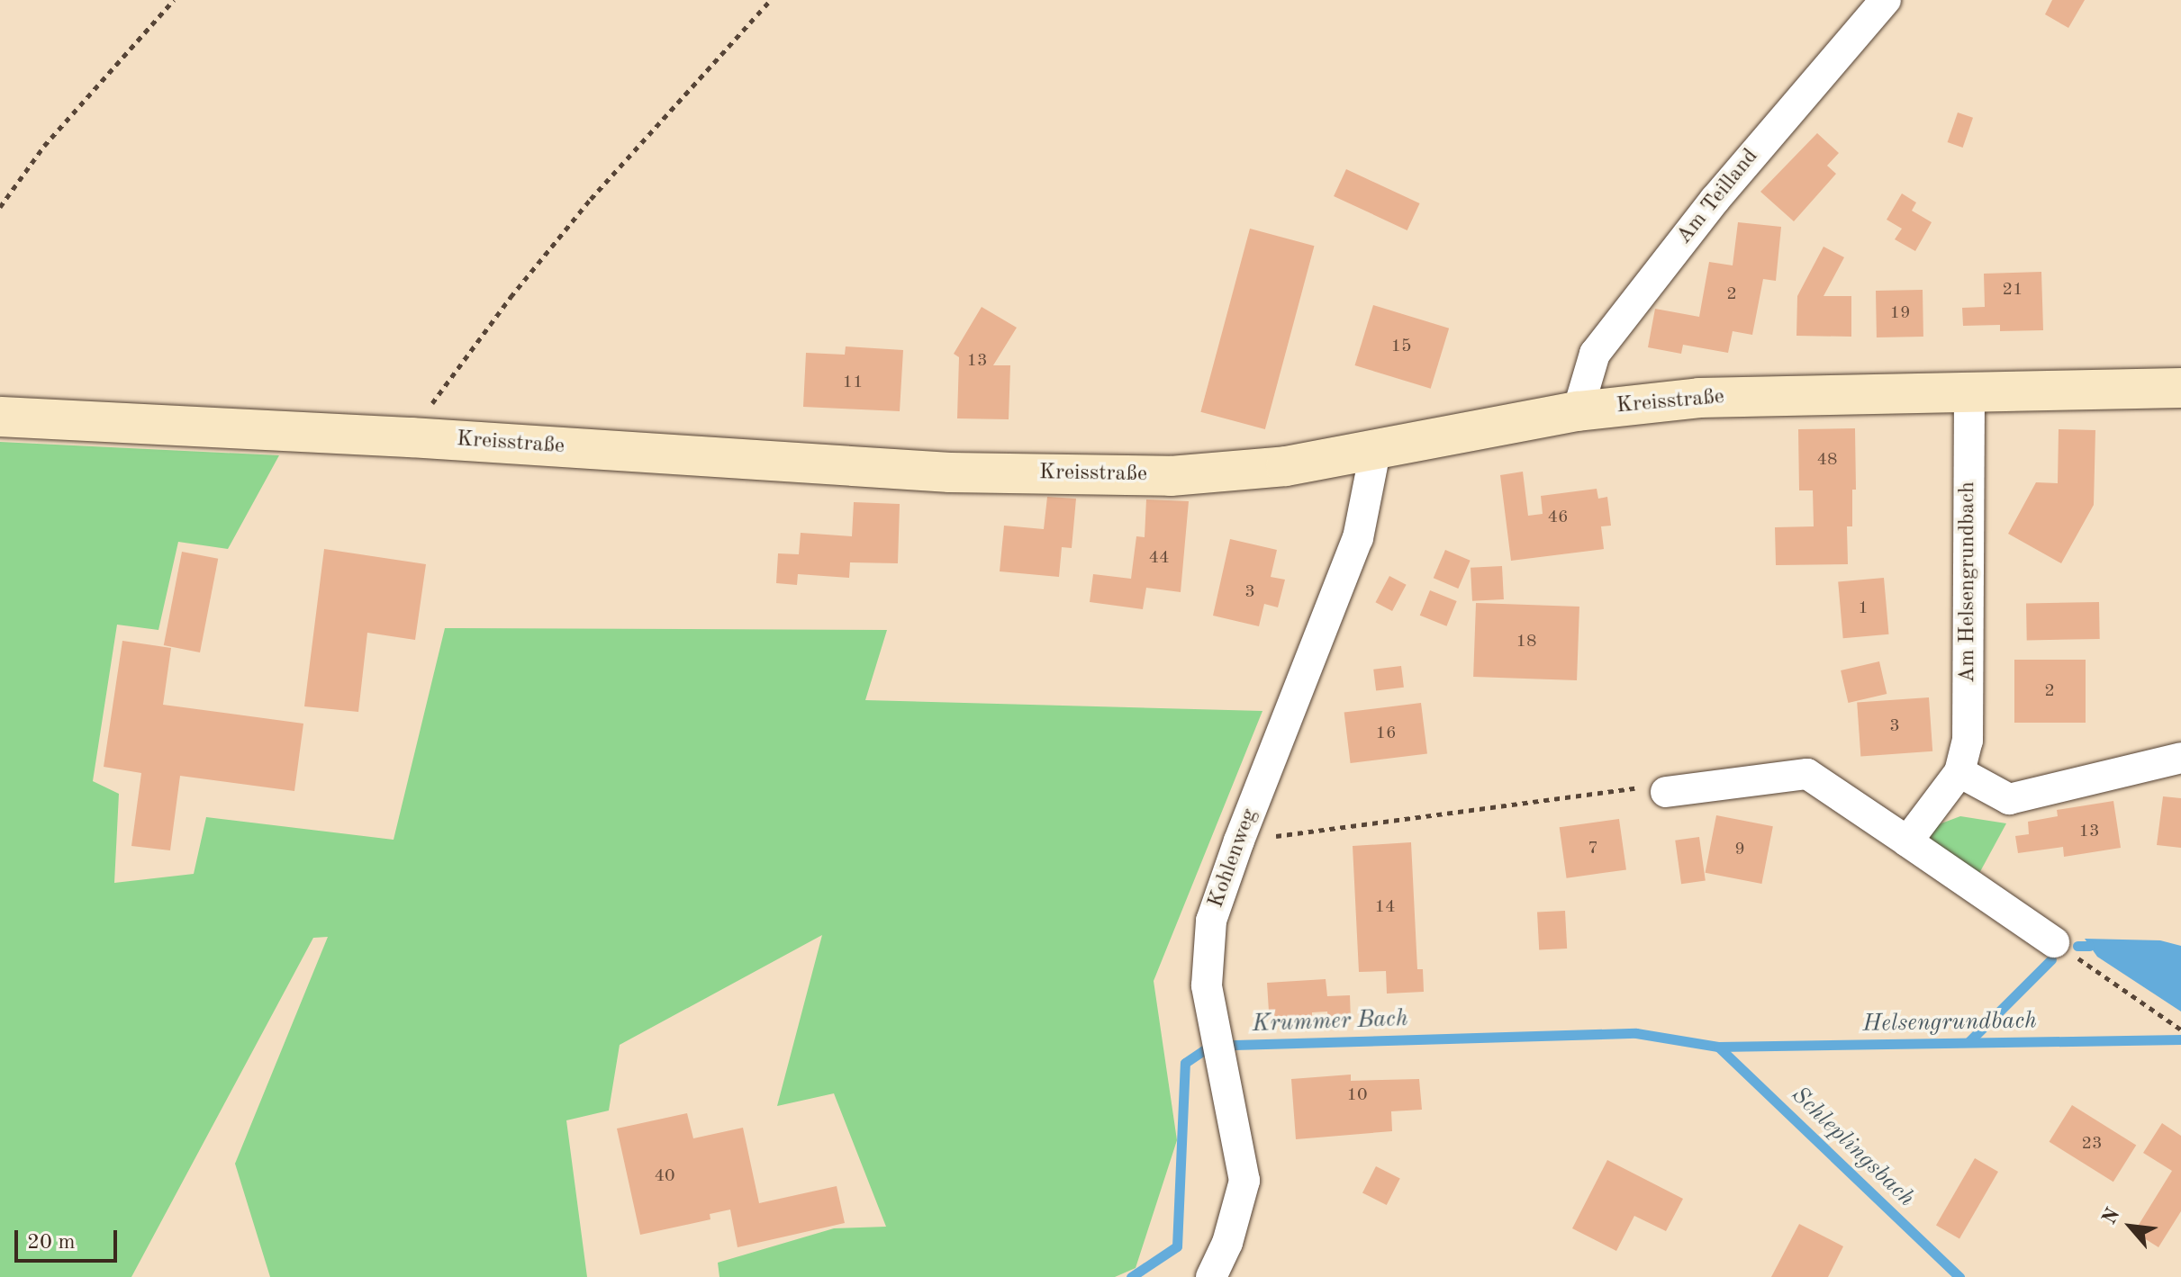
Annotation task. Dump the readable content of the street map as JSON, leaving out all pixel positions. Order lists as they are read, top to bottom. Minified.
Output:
{"streets":{"street":["Am Teilland","Kreisstraße","Am Helsengrundbach","Kohlenweg"]},"crossings":[["Am Teilland","Kreisstraße"],["Kreisstraße","Am Helsengrundbach"],["Kreisstraße","Kohlenweg"]],"water":["Krummer Bach","Helsengrundbach","Schleplingsbach"],"house_numbers":["21","2","19","15","13","11","48","46","44","3","1","18","2","3","16","13","7","9","14","10","23","40"],"scale_bar":"20 m","north":"top left"}
